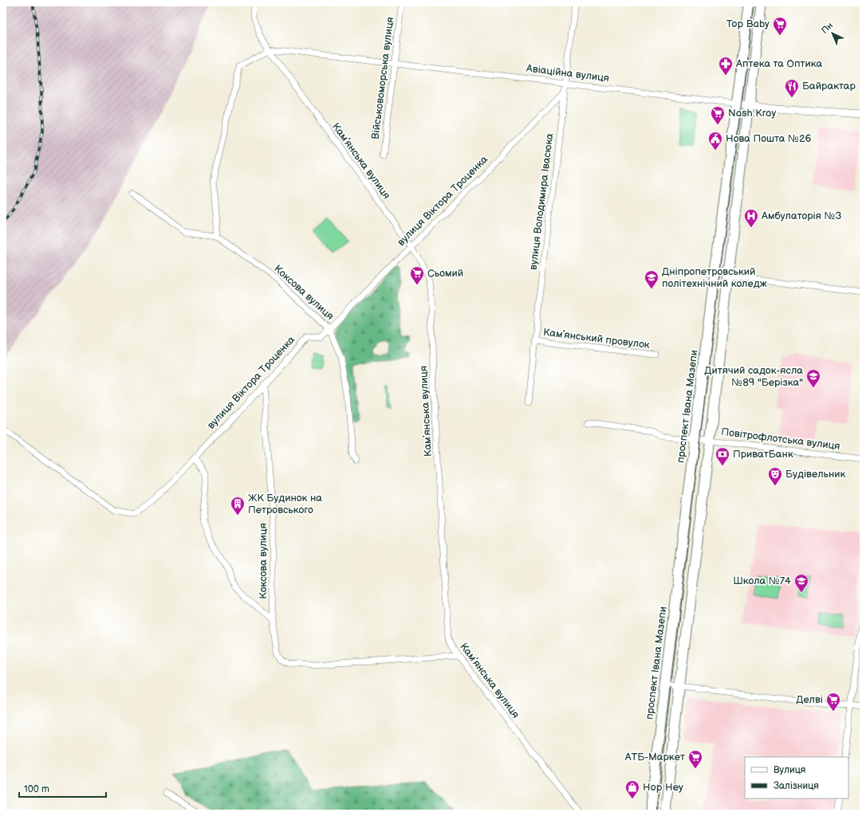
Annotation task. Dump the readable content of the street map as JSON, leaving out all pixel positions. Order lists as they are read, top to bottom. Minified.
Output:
{"streets":{"highway":["проспект Івана Мазепи"],"street":["Авіаційна вулиця","Військовоморська вулиця","Камʼянська вулиця","вулиця Віктора Троценка","вулиця Володимира Івасюка","Коксова вулиця","Камʼянський провулок","Повітрофлотська вулиця"]},"crossings":[["Авіаційна вулиця","Військовоморська вулиця"],["Авіаційна вулиця","Камʼянська вулиця"],["Авіаційна вулиця","вулиця Володимира Івасюка"],["Авіаційна вулиця","проспект Івана Мазепи"],["Камʼянська вулиця","вулиця Віктора Троценка"],["Камʼянська вулиця","Коксова вулиця"],["вулиця Віктора Троценка","вулиця Володимира Івасюка"],["вулиця Віктора Троценка","Коксова вулиця"],["вулиця Володимира Івасюка","Камʼянський провулок"],["проспект Івана Мазепи","Повітрофлотська вулиця"]],"places":{"supermarket":["Top Baby","Nash Kray","Сьомий","Делві","АТБ-Маркет"],"pharmacy":["Аптека та Оптика"],"restaurant":["Байрактар"],"public building":["Нова Пошта №26"],"hospital":["Амбулаторія №3"],"school or university":["Дніпропетровський політехнічний коледж","Дитячий садок-ясла №89 \"Берізка\"","Школа №74"],"bank":["ПриватБанк"],"theatre":["Будівельник"],"building":["ЖК Будинок на Петровського"],"shop":["Hop Hey"]},"legend":["Вулиця","Залізниця"],"scale_bar":"100 m","north":"top left"}
